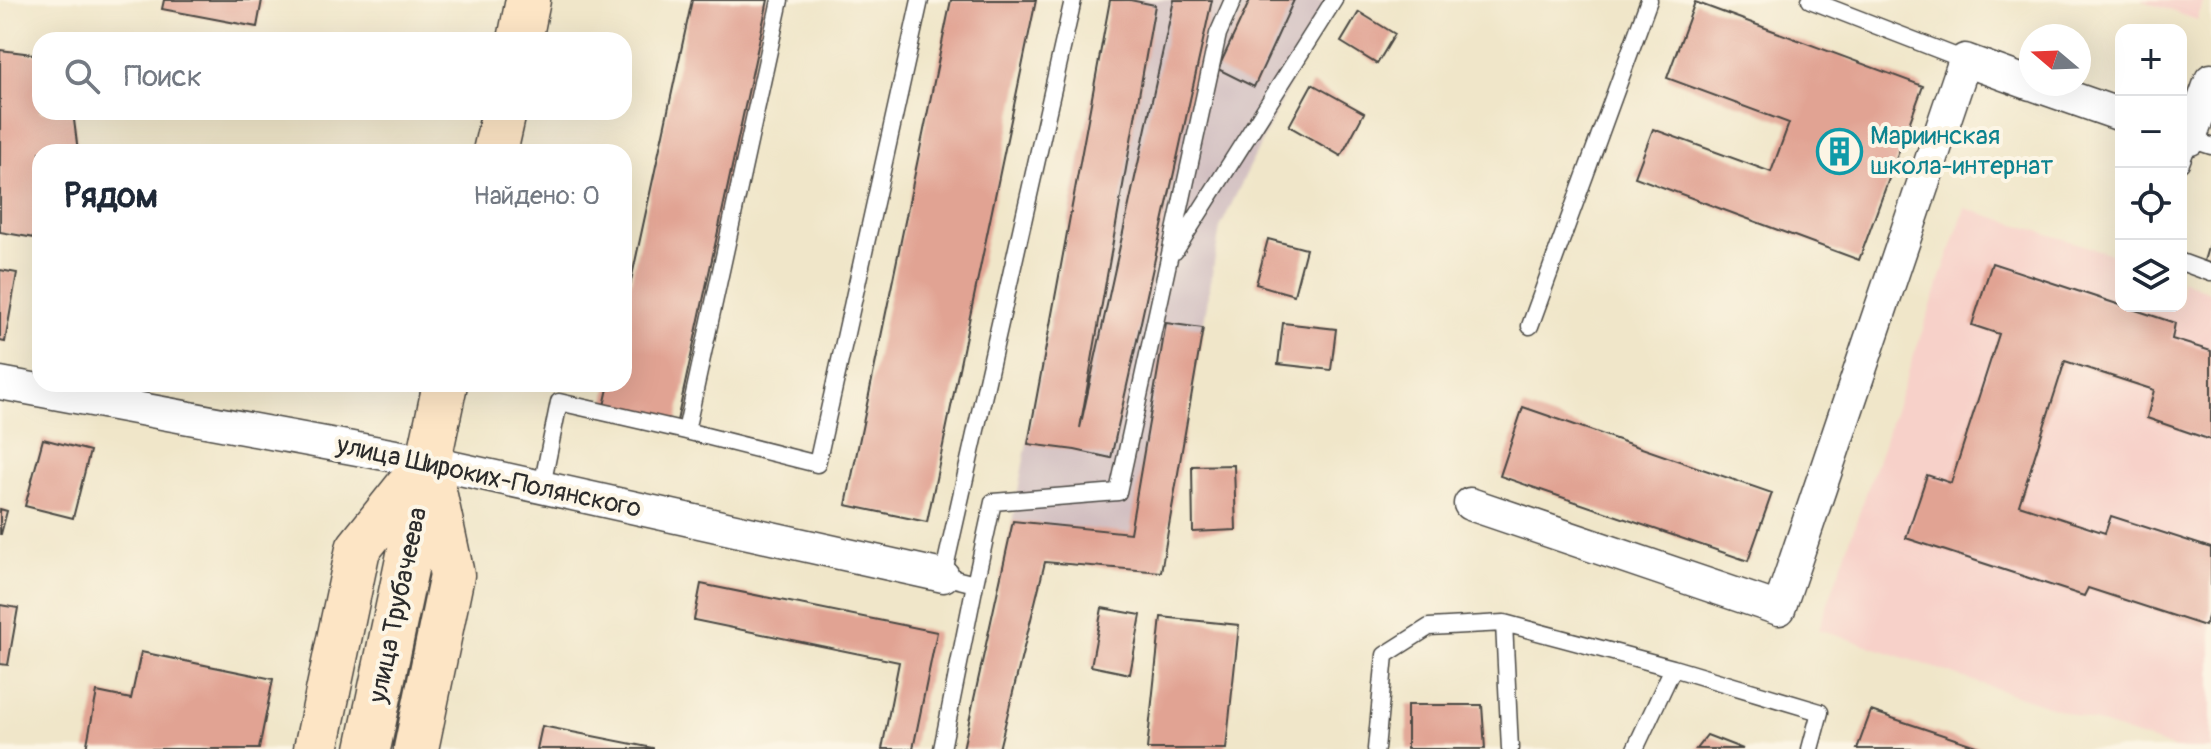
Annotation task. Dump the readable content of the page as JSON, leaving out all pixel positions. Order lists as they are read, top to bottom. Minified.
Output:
{"streets":{"main road":["улица Трубачеева"],"street":["улица Широких-Полянского"]},"crossings":[["улица Широких-Полянского","улица Трубачеева"]],"places":{"building":["Мариинская школа-интернат"]},"north":"left","page":{"map_buttons":["+","−"],"search":"Поиск","heading":["Рядом","Найдено: 0"]}}
